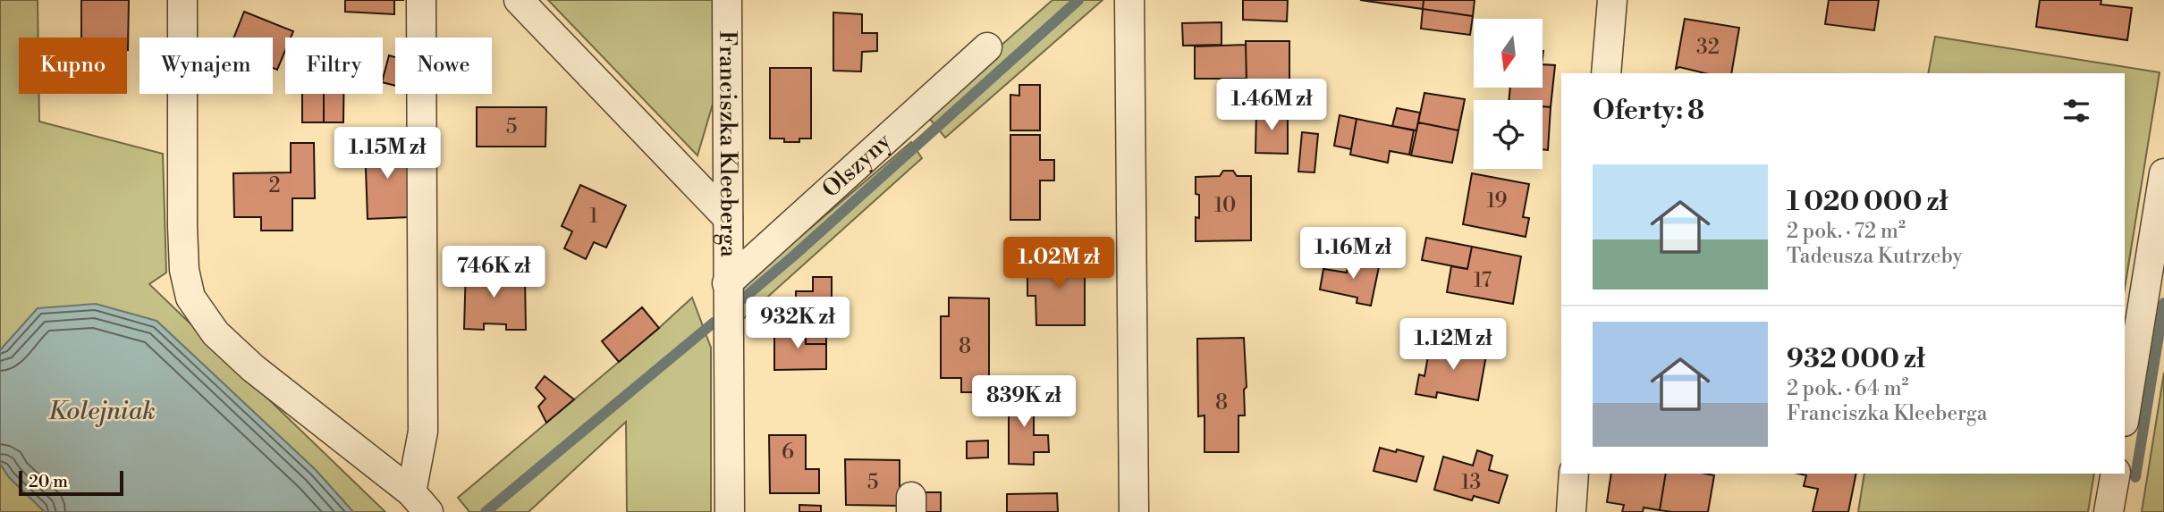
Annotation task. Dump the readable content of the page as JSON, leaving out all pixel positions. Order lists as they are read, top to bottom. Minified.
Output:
{"streets":{"street":["Franciszka Kleeberga","Olszyny"]},"crossings":[["Franciszka Kleeberga","Olszyny"]],"water":["Kolejniak"],"house_numbers":["32","5","2","19","10","1","17","8","8","6","5","13"],"scale_bar":"20 m","north":"bottom","page":{"chip":["Kupno","Wynajem","Filtry","Nowe"],"heading":"Oferty: 8","price":["1.46M zł","1.15M zł","1.16M zł","1.02M zł","746K zł","932K zł","1.12M zł","839K zł"],"list":[{"name":"1 020 000 zł","note":"2 pok. · 72 m² · Tadeusza Kutrzeby"},{"name":"932 000 zł","note":"2 pok. · 64 m² · Franciszka Kleeberga"}],"scale":"20 m"}}
